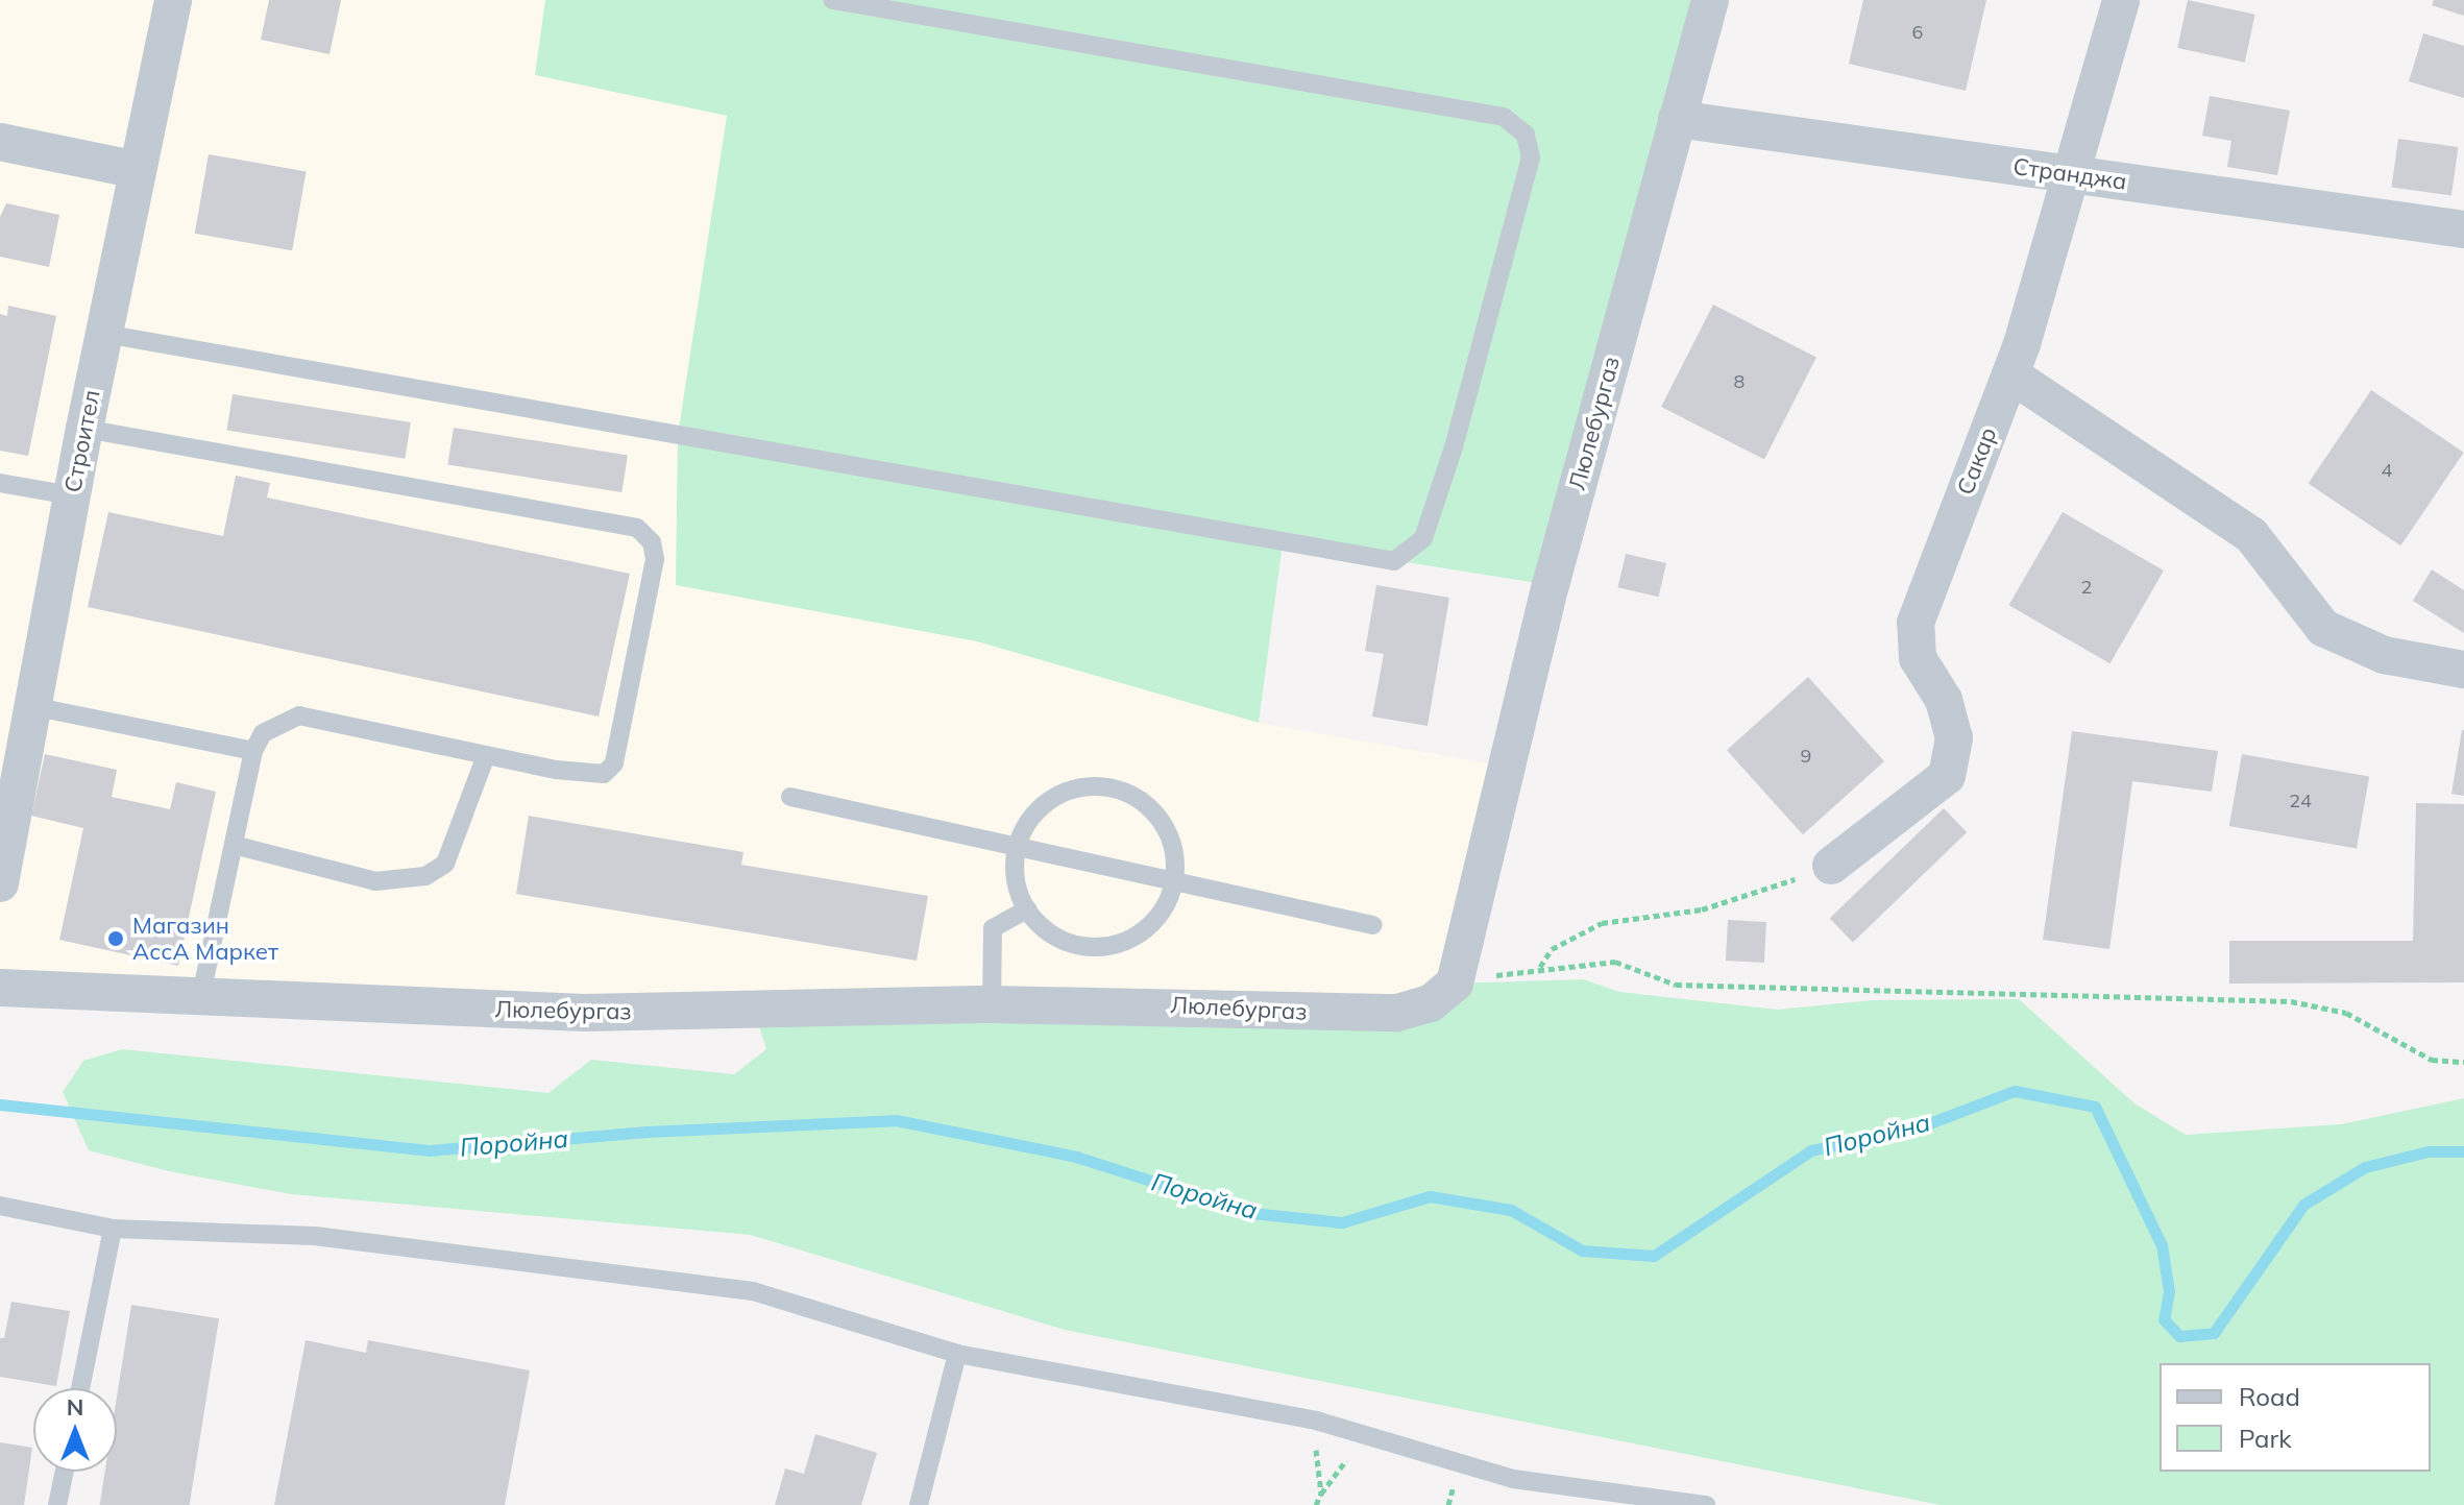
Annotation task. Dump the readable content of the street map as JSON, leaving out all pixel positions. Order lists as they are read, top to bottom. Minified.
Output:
{"streets":{"street":["Странджа","Люлебургаз","Строител","Сакар"]},"crossings":[["Странджа","Люлебургаз"],["Странджа","Сакар"]],"water":["Поройна"],"places":["Магазин АссА Маркет"],"house_numbers":["6","8","4","2","9","24"],"legend":["Road","Park"],"north":"top"}
